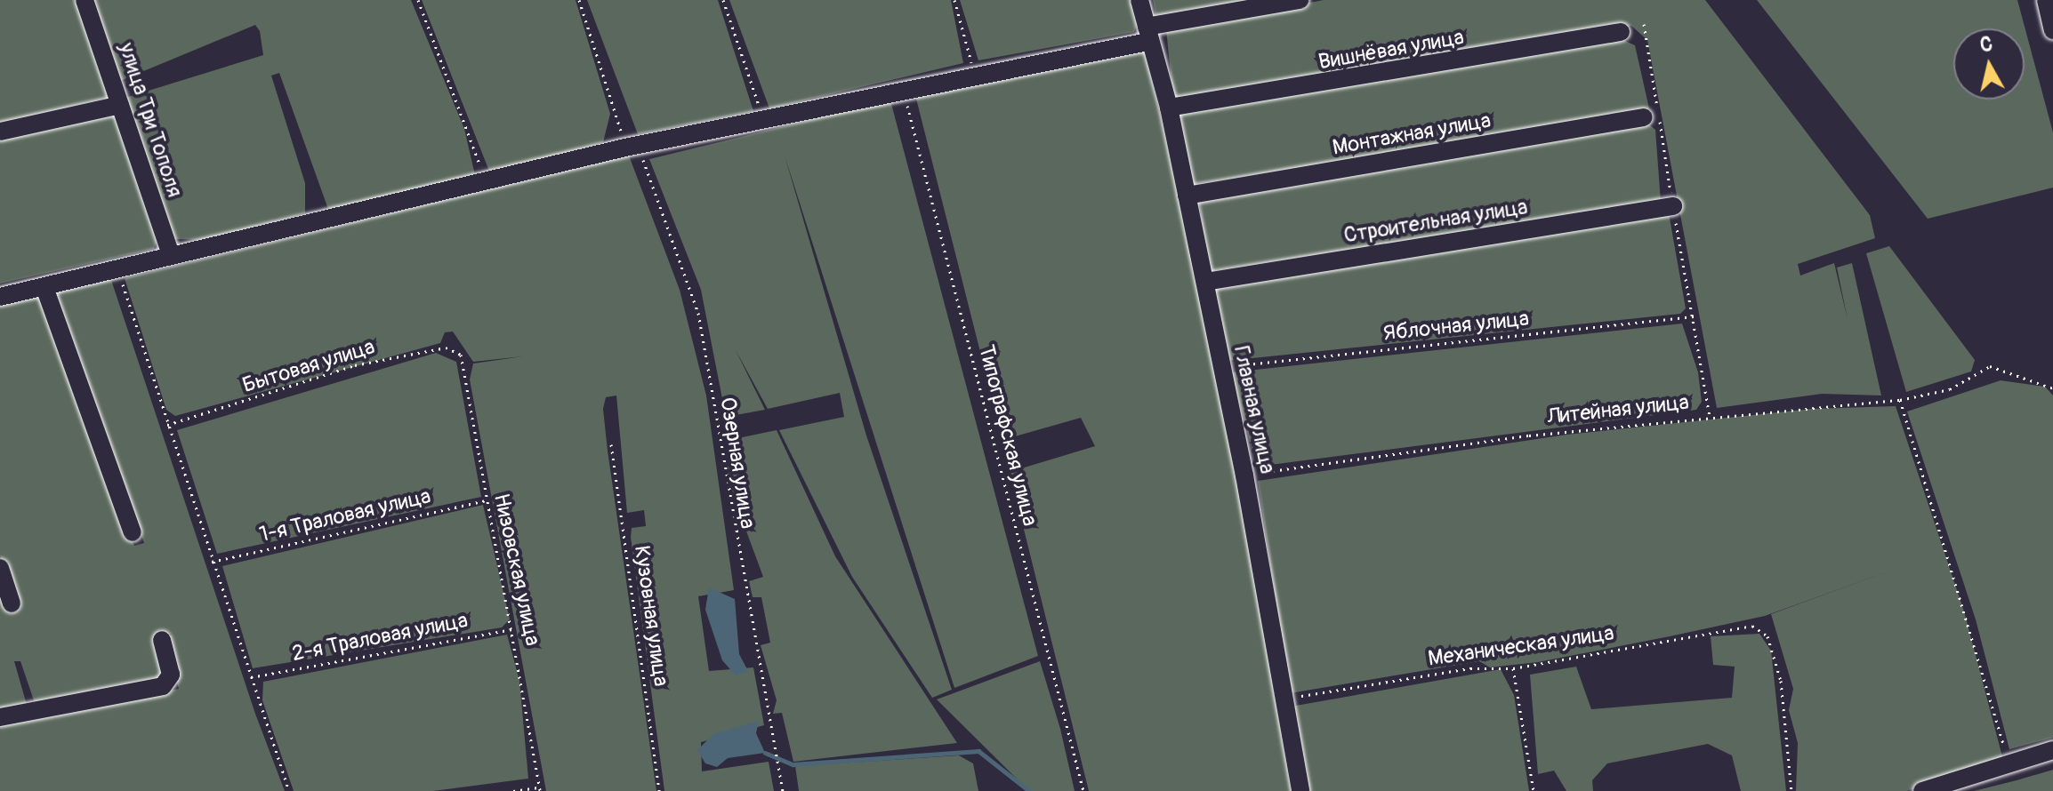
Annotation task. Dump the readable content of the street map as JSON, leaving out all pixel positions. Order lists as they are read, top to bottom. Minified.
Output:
{"streets":{"street":["Вишнёвая улица","улица Три Тополя","Монтажная улица","Строительная улица","Главная улица"],"path":["Яблочная улица","Бытовая улица","Литейная улица","Типографская улица","Озерная улица","1-я Траловая улица","Низовская улица","Кузовная улица","2-я Траловая улица","Механическая улица"]},"crossings":[["Вишнёвая улица","Главная улица"],["Монтажная улица","Главная улица"],["Строительная улица","Главная улица"],["Яблочная улица","Главная улица"],["Бытовая улица","Низовская улица"],["Главная улица","Литейная улица"],["Главная улица","Механическая улица"],["1-я Траловая улица","Низовская улица"],["Низовская улица","2-я Траловая улица"]],"north":"top"}
